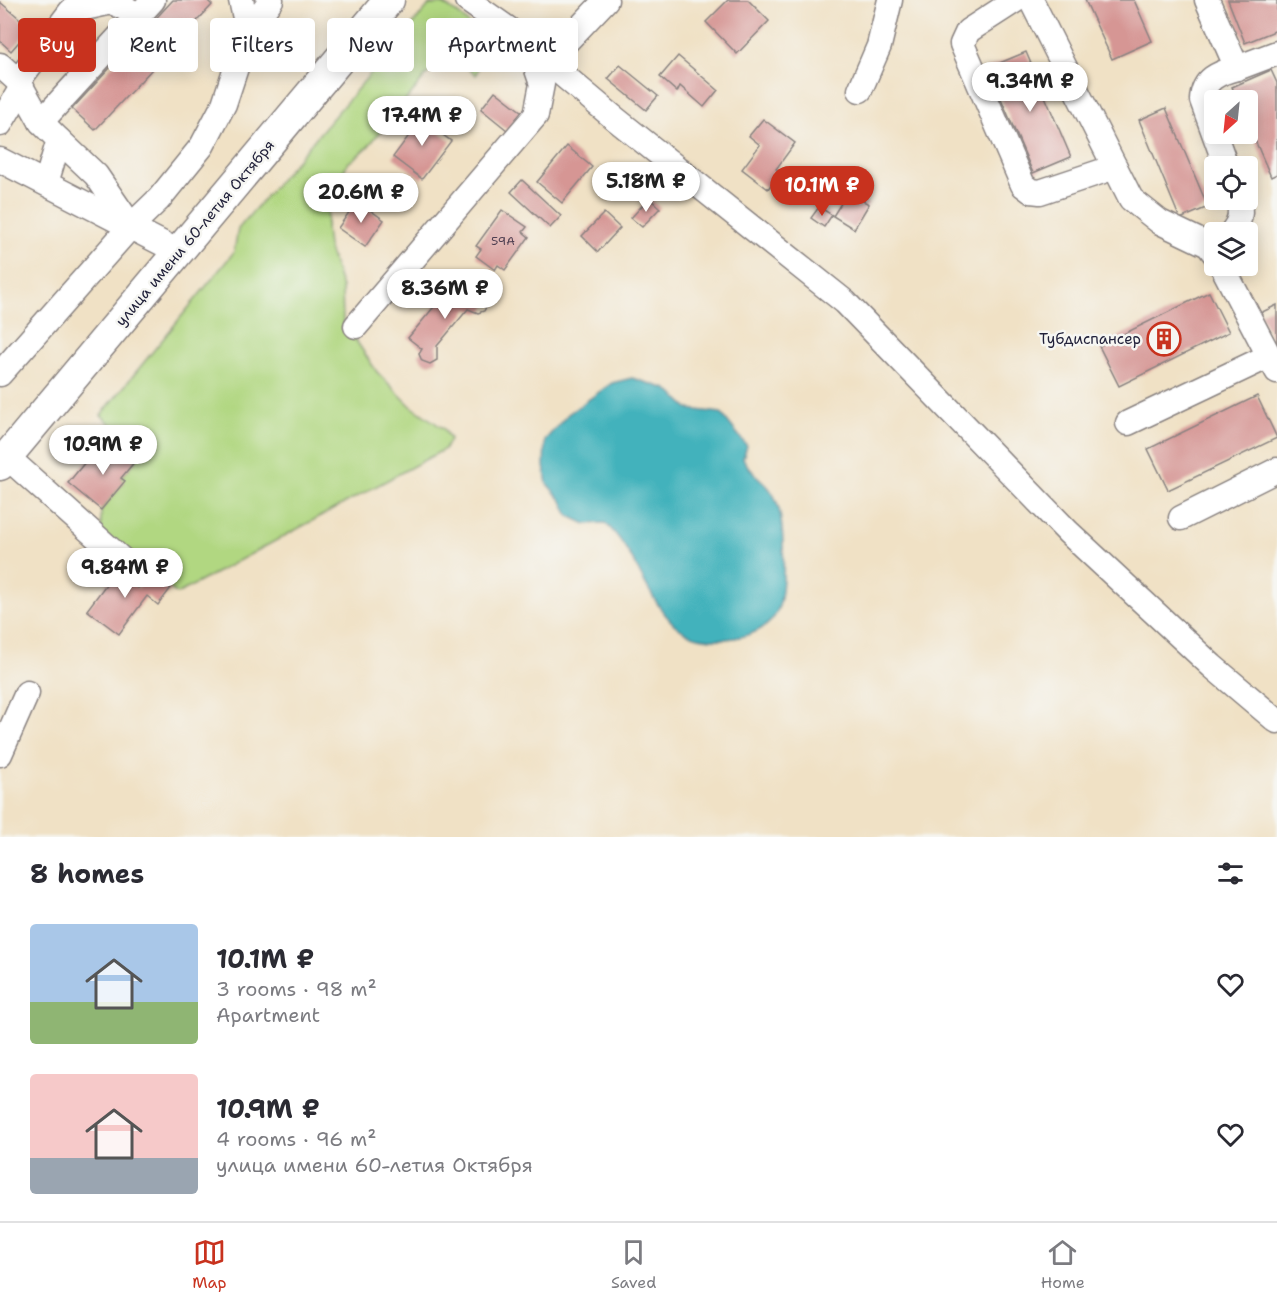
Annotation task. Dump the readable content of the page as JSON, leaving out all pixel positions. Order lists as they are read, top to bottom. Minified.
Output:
{"streets":{"main road":["улица имени 60-летия Октября"]},"places":{"building":["Тубдиспансер"]},"house_numbers":["59А"],"north":"bottom left","page":{"chip":["Buy","Rent","Filters","New","Apartment"],"price":["9.34M ₽","17.4M ₽","5.18M ₽","10.1M ₽","20.6M ₽","8.36M ₽","10.9M ₽","9.84M ₽"],"heading":"8 homes","list":[{"name":"10.1M ₽","note":"3 rooms · 98 m² · Apartment"},{"name":"10.9M ₽","note":"4 rooms · 96 m² · улица имени 60-летия Октября"}],"tabs":["Map","Saved","Home"]}}
